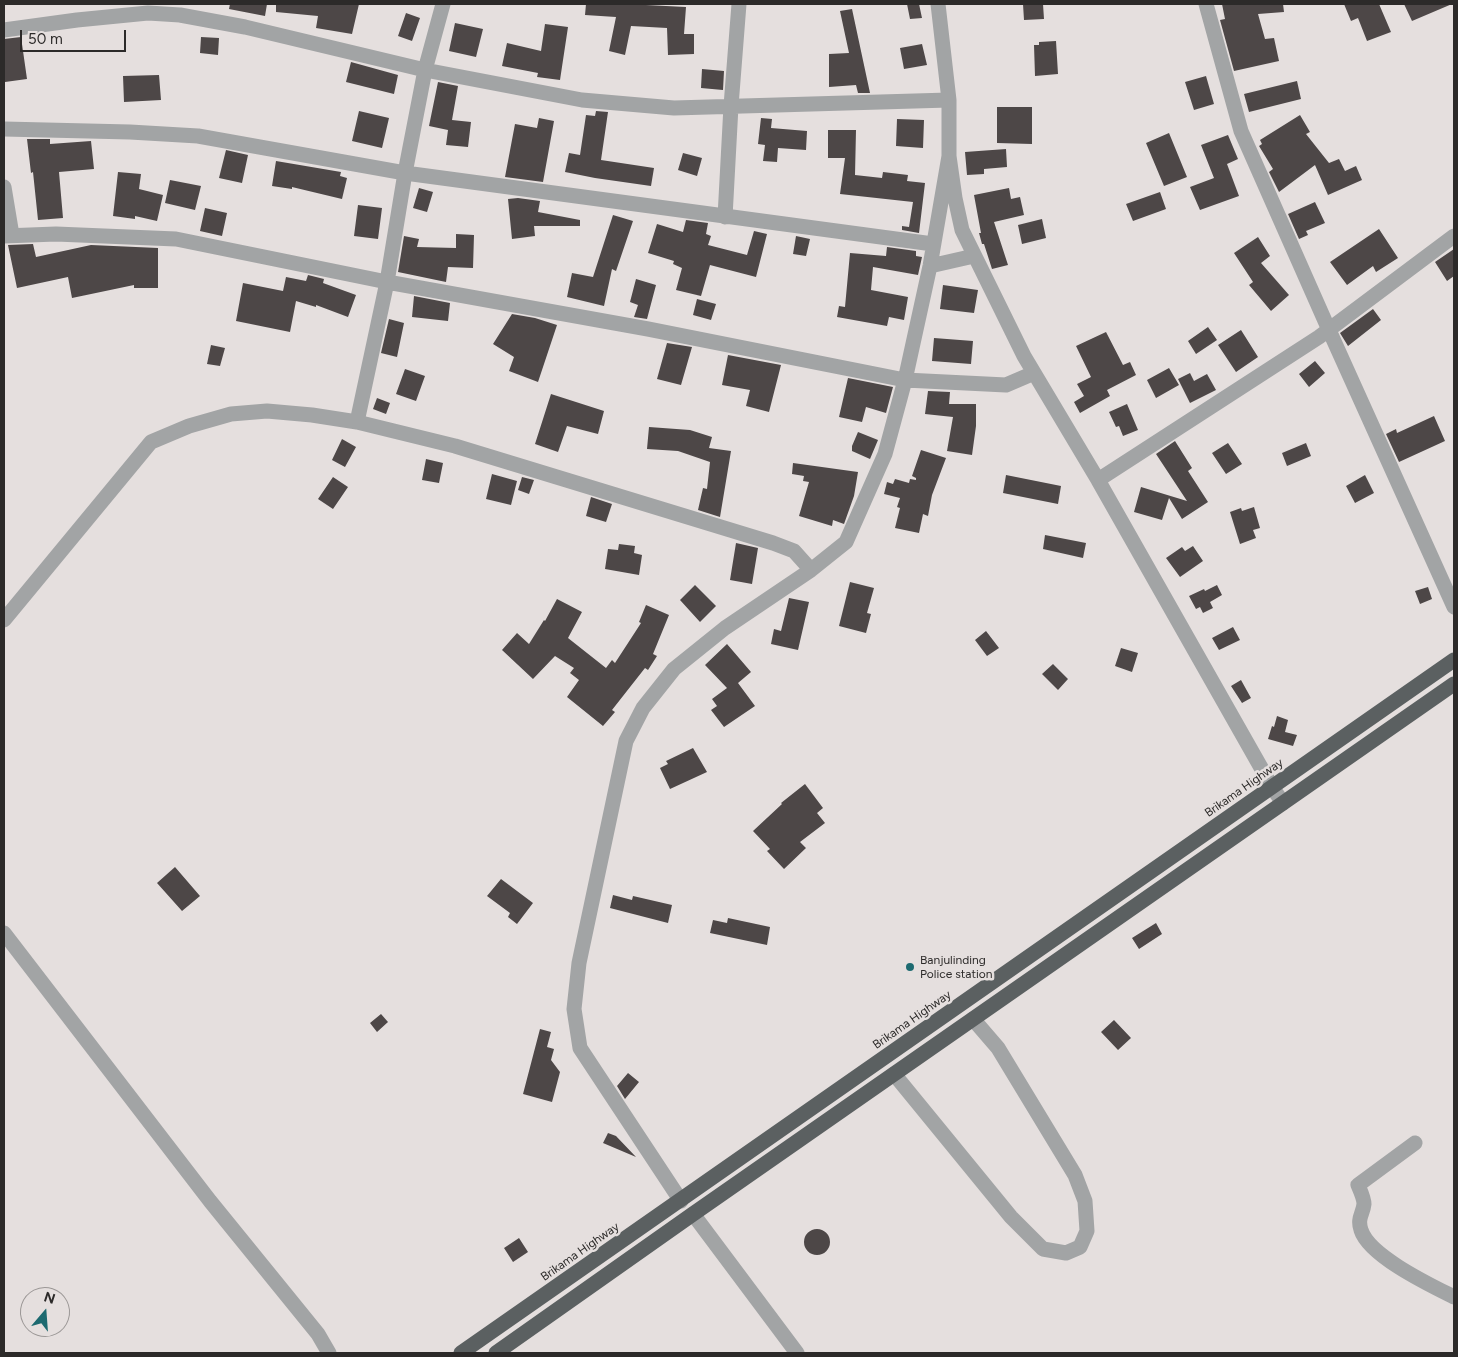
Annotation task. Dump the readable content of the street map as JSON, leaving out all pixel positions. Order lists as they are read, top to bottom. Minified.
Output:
{"streets":{"highway":["Brikama Highway"]},"places":["Banjulinding Police station"],"scale_bar":"50 m","north":"top"}
